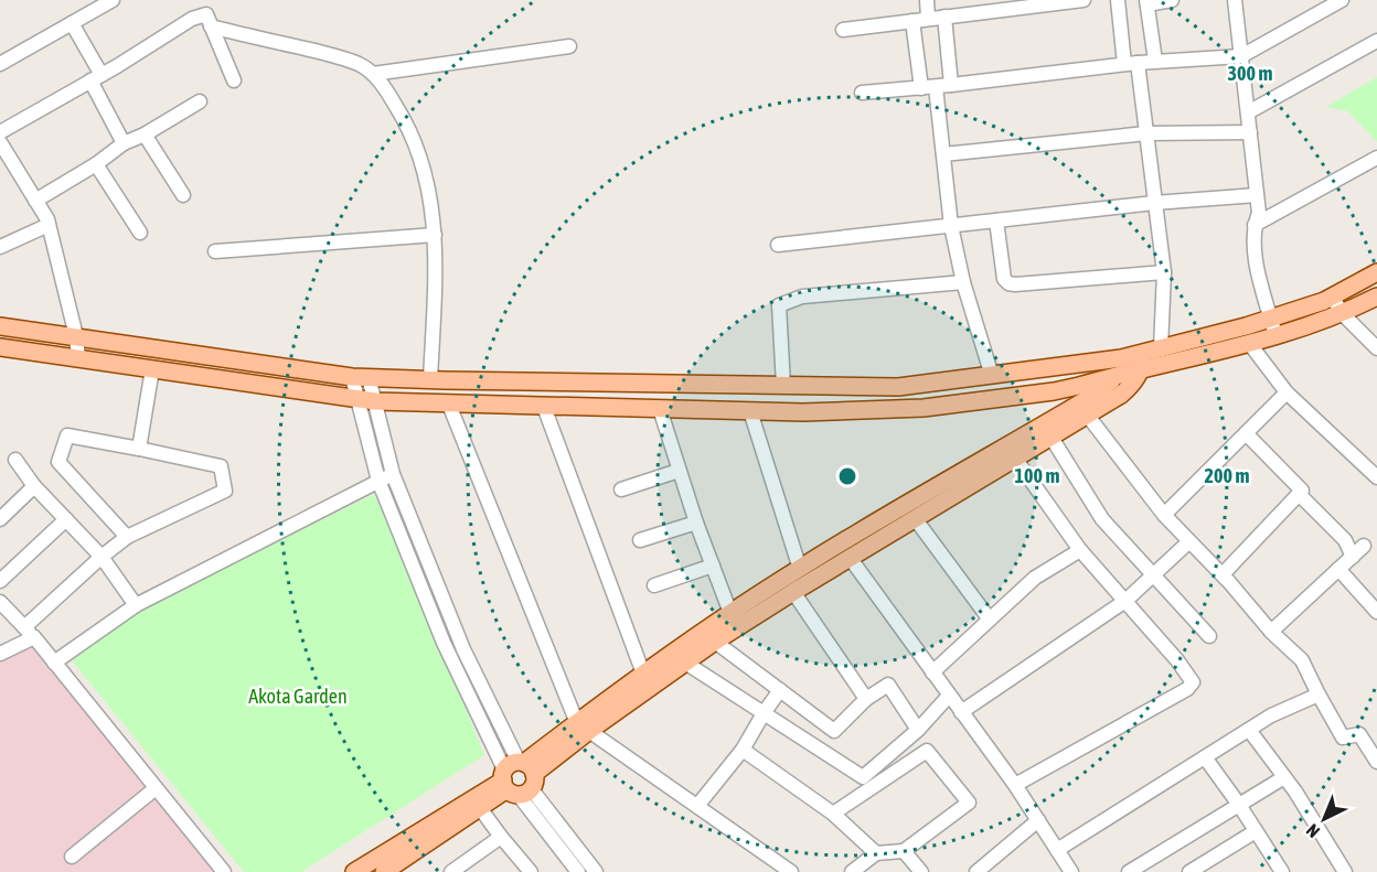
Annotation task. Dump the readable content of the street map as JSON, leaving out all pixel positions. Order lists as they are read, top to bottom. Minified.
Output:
{"parks":["Akota Garden"],"north":"bottom left","rings":["300 m","100 m","200 m"]}
